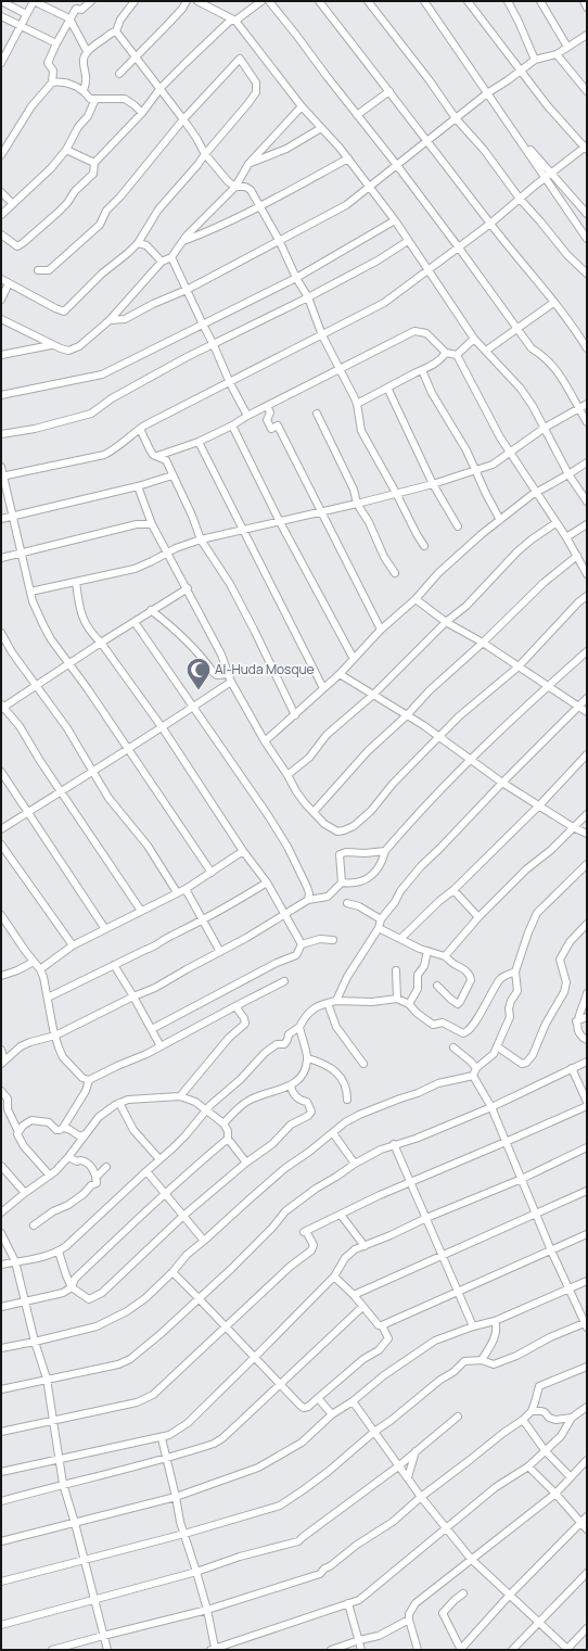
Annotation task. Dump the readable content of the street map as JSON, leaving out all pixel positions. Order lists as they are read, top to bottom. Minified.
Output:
{"places":{"mosque":["Al-Huda Mosque"]}}
